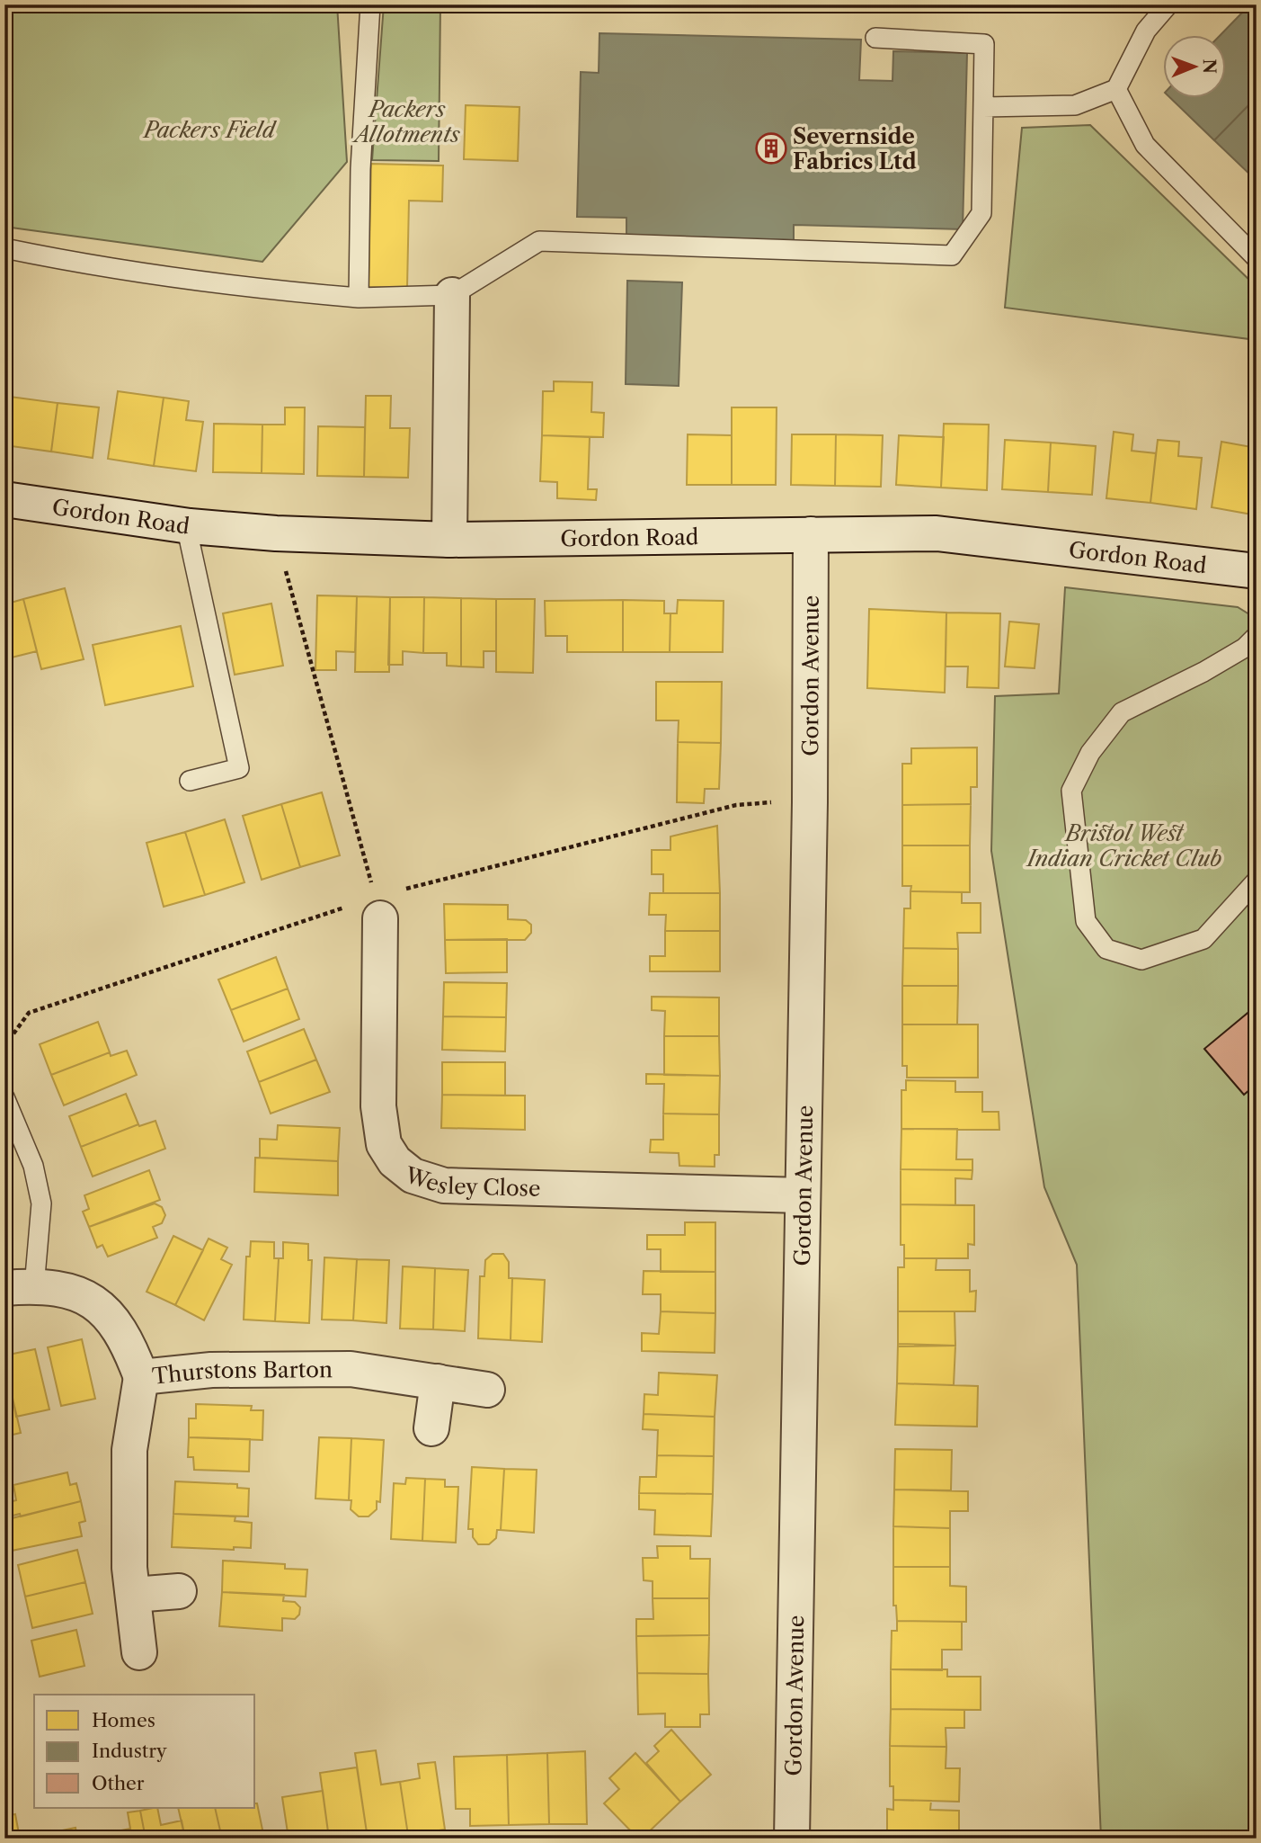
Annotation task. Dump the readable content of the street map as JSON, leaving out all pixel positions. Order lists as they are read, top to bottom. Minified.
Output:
{"streets":{"street":["Gordon Road","Gordon Avenue","Wesley Close","Thurstons Barton"]},"crossings":[["Gordon Road","Gordon Avenue"],["Gordon Avenue","Wesley Close"]],"parks":["Packers Allotments","Packers Field","Bristol West Indian Cricket Club"],"places":{"building":["Severnside Fabrics Ltd"]},"legend":["Homes","Industry","Other"],"north":"right"}
